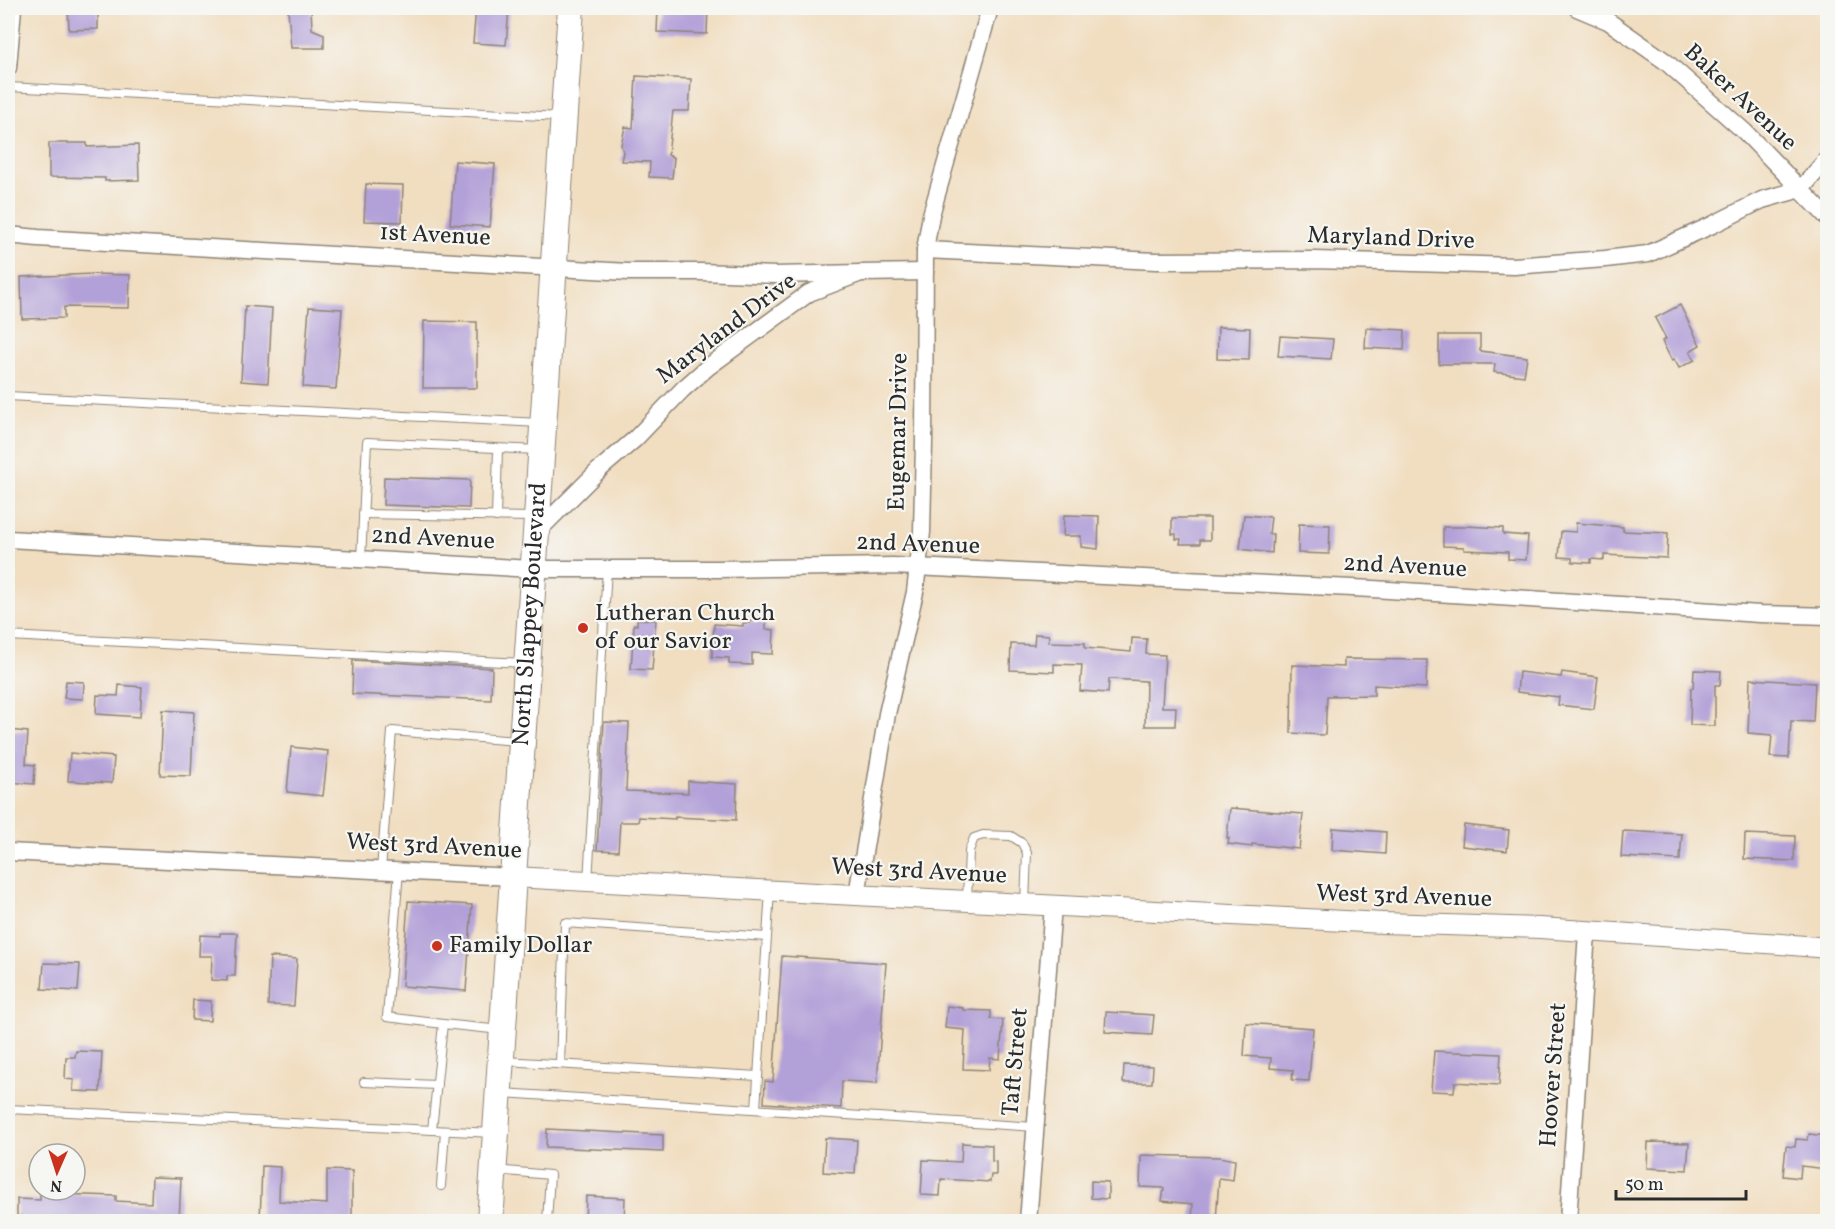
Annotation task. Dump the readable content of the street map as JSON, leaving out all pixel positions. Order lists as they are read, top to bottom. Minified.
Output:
{"streets":{"main road":["North Slappey Boulevard"],"street":["Baker Avenue","1st Avenue","Maryland Drive","Eugemar Drive","2nd Avenue","West 3rd Avenue","Taft Street","Hoover Street"]},"crossings":[["Baker Avenue","Maryland Drive"],["1st Avenue","Maryland Drive"],["1st Avenue","North Slappey Boulevard"],["Maryland Drive","Eugemar Drive"],["Maryland Drive","North Slappey Boulevard"],["Eugemar Drive","2nd Avenue"],["Eugemar Drive","West 3rd Avenue"],["2nd Avenue","North Slappey Boulevard"],["North Slappey Boulevard","West 3rd Avenue"],["West 3rd Avenue","Taft Street"],["West 3rd Avenue","Hoover Street"]],"places":["Lutheran Church of our Savior","Family Dollar"],"scale_bar":"50 m","north":"bottom"}
